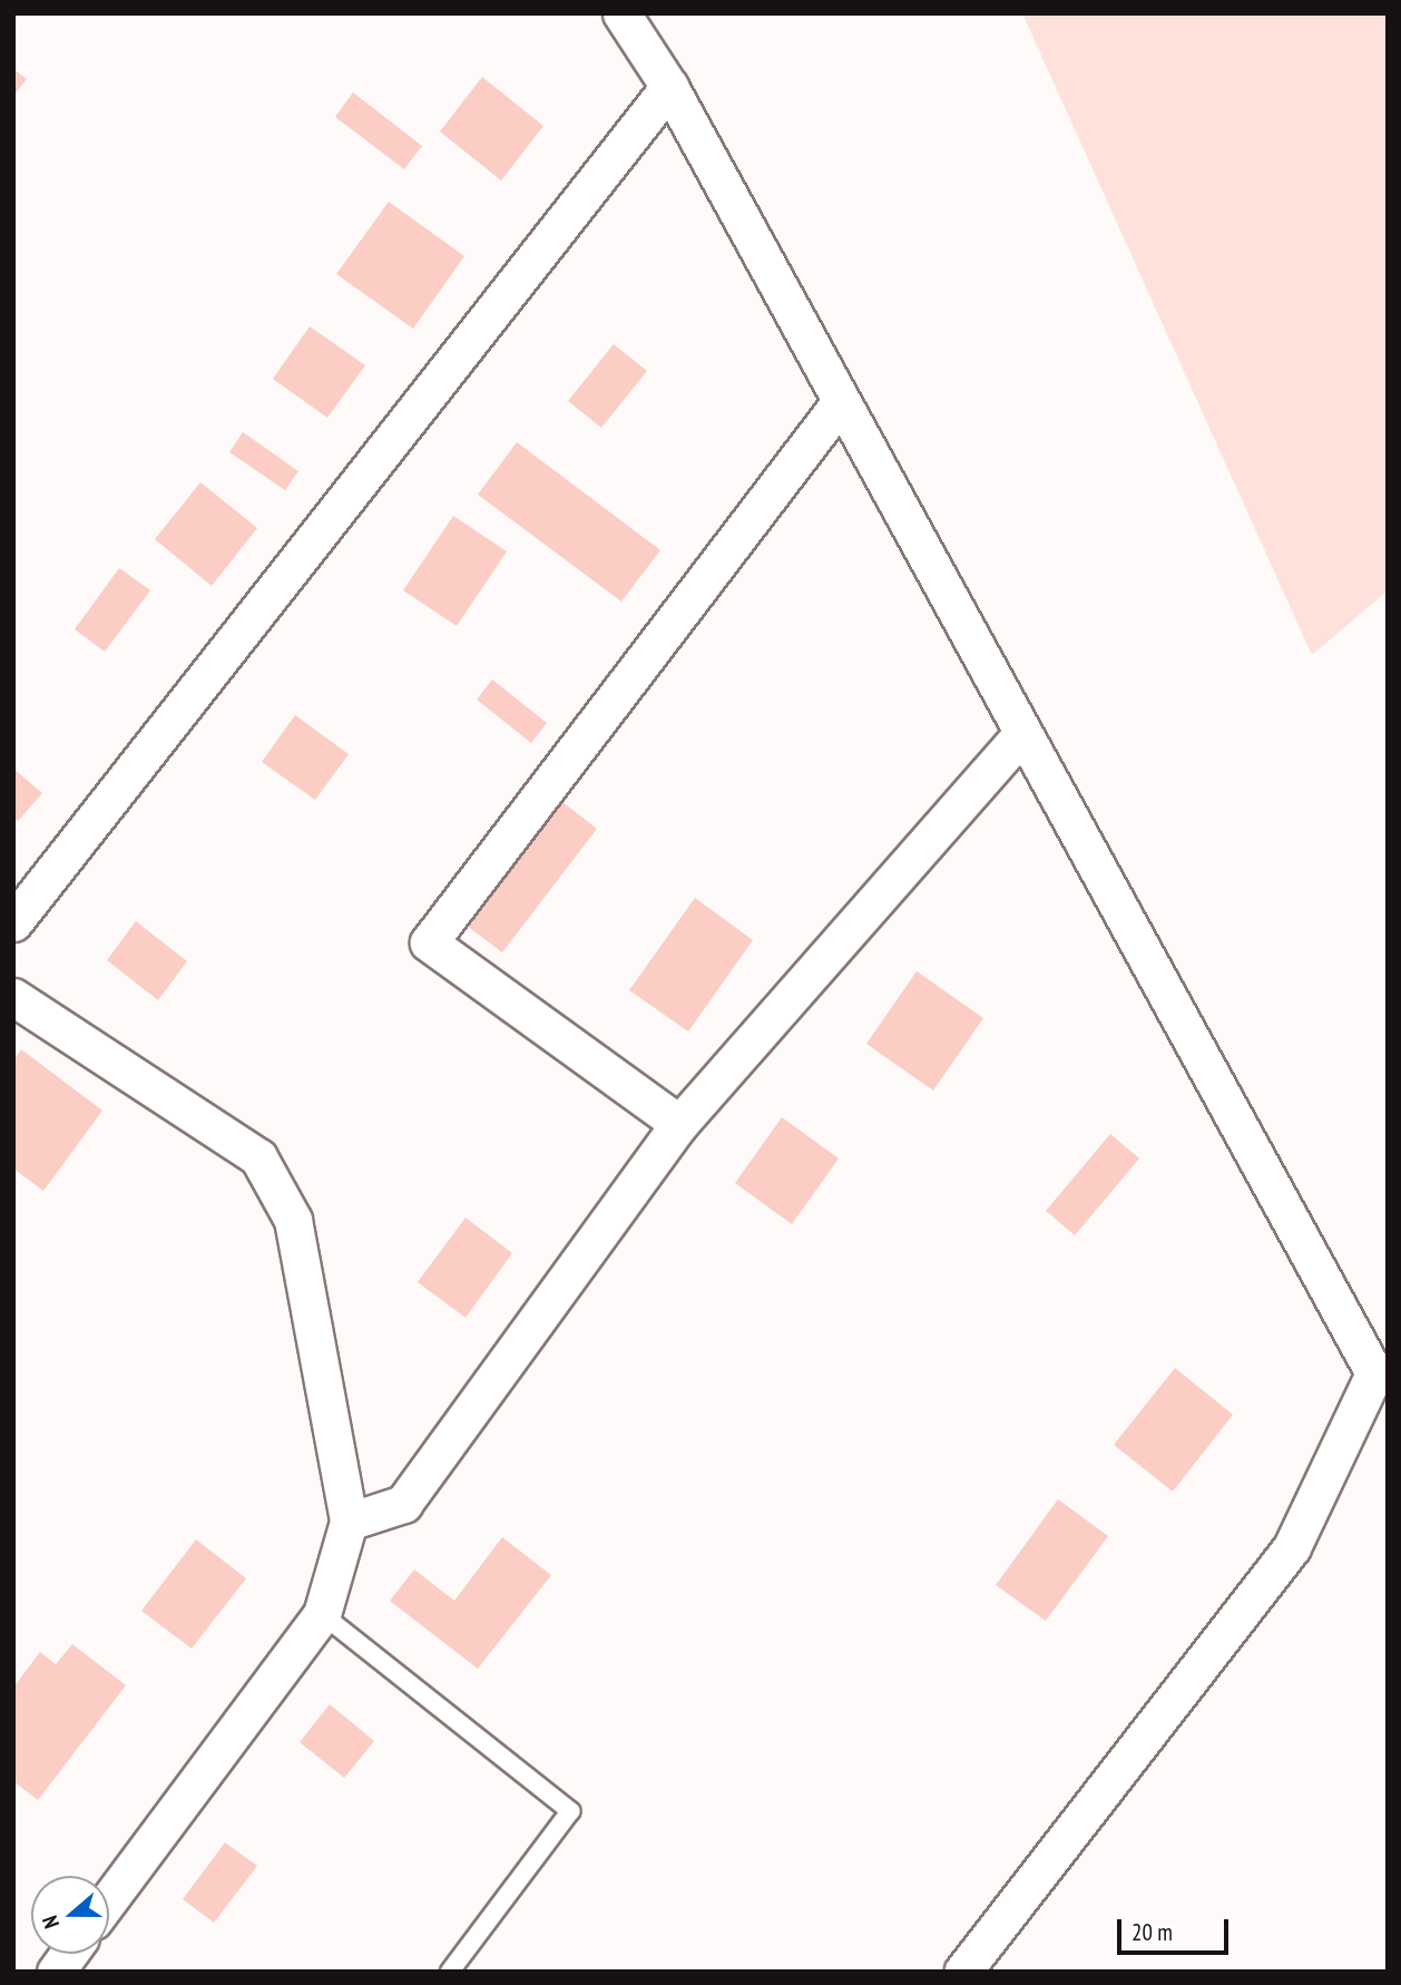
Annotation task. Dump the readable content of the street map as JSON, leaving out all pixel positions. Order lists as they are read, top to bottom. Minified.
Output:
{"scale_bar":"20 m","north":"left"}
